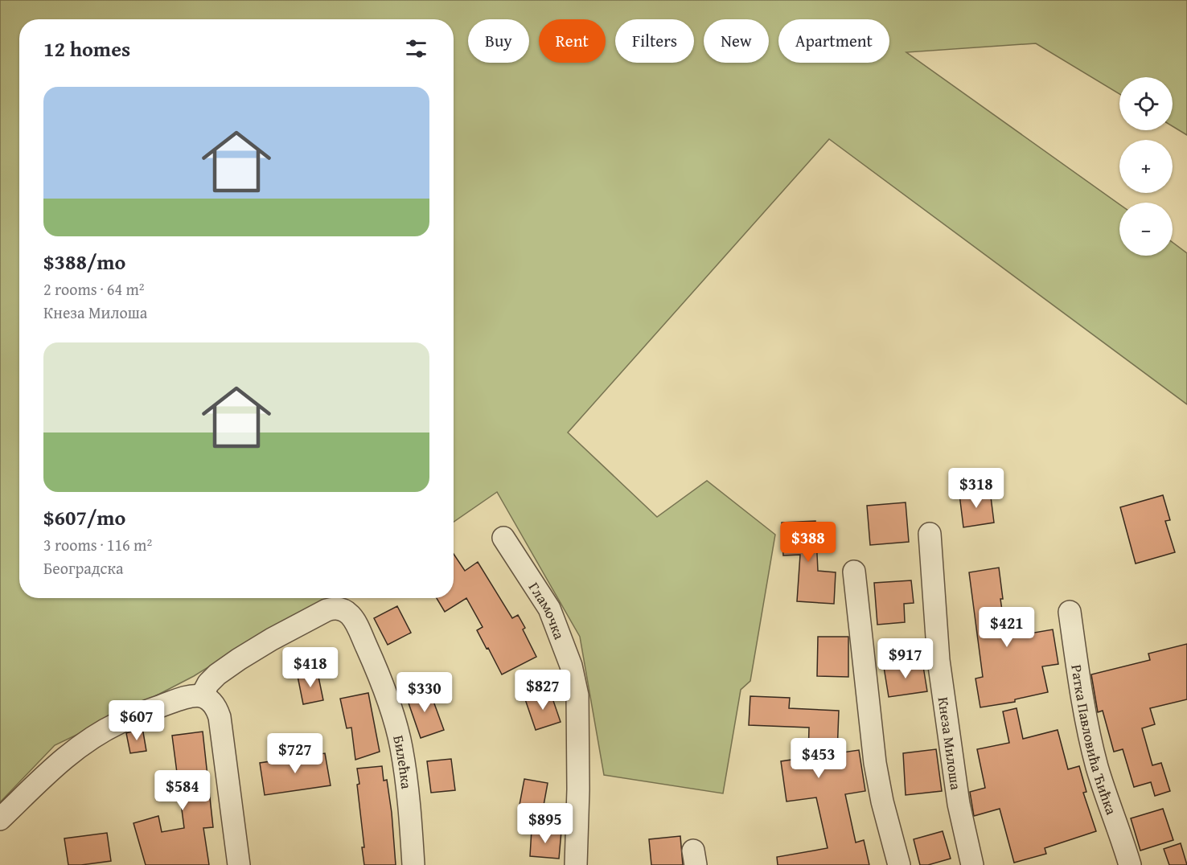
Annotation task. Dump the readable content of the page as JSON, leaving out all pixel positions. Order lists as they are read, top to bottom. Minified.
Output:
{"streets":{"street":["Гламочка","Ратка Павловића Ћићка","Кнеза Милоша","Билећка"]},"page":{"chip":["Buy","Rent","Filters","New","Apartment"],"heading":"12 homes","map_buttons":["+","−"],"list":[{"name":"$388/mo","note":"2 rooms · 64 m² · Кнеза Милоша"},{"name":"$607/mo","note":"3 rooms · 116 m² · Београдска"}],"price":["$318","$388","$421","$917","$418","$827","$330","$607","$727","$453","$584","$895"]}}
